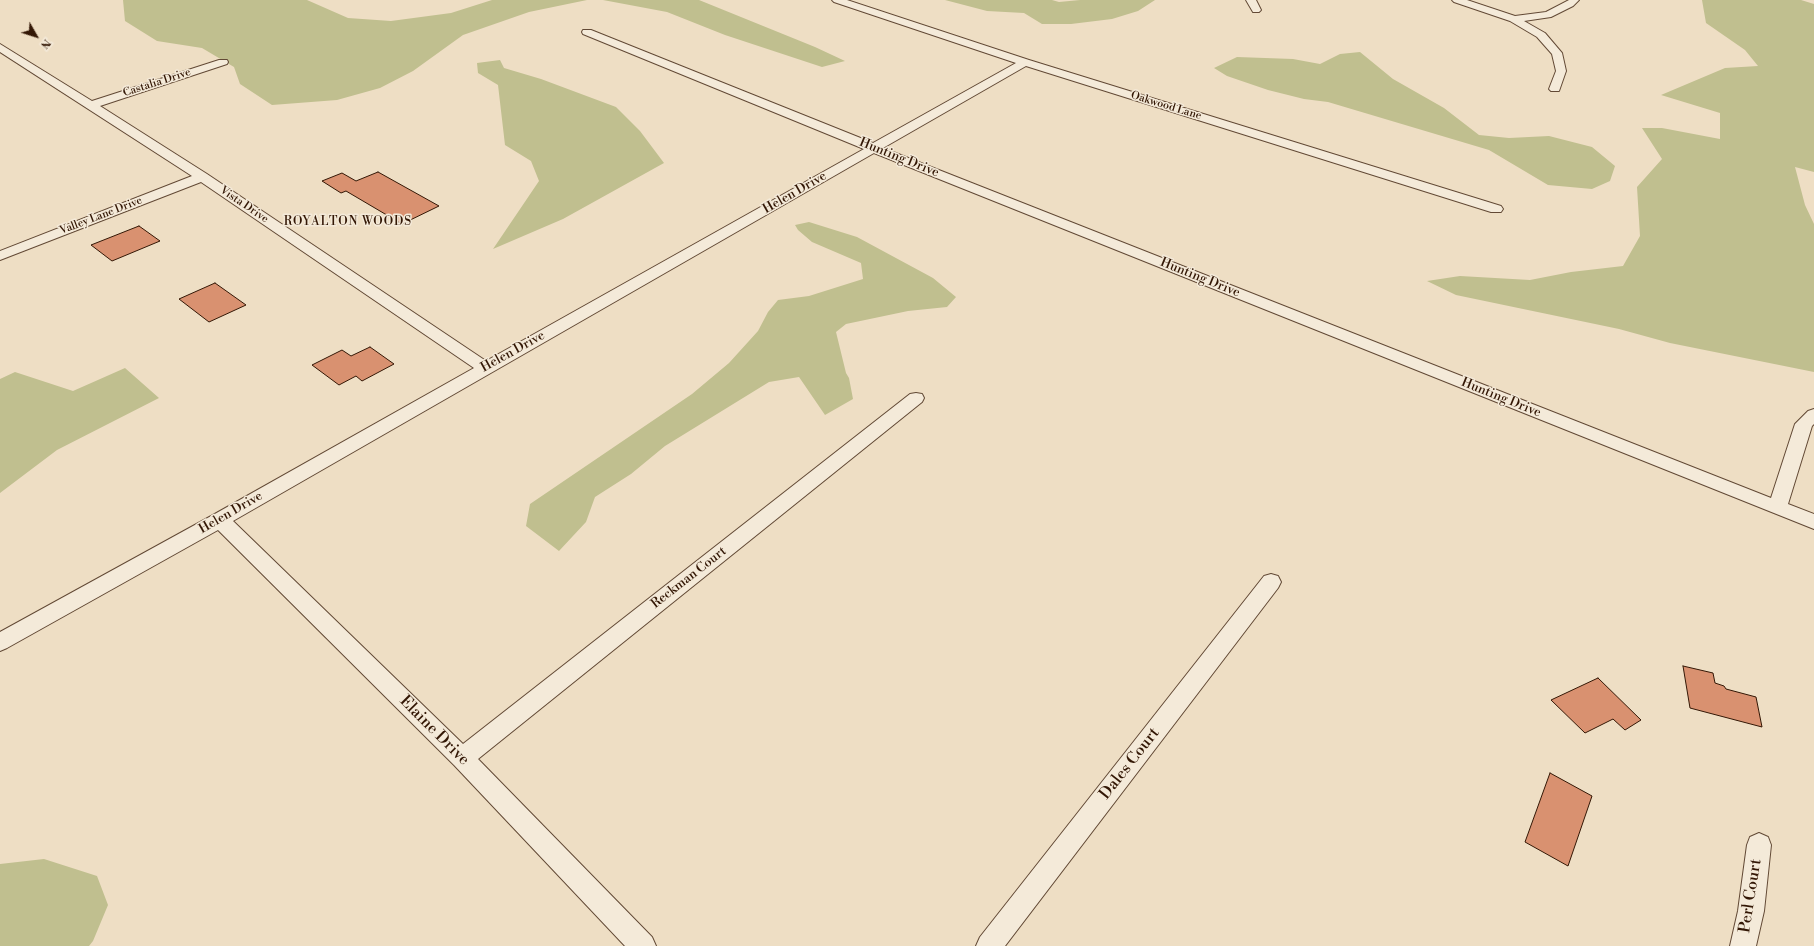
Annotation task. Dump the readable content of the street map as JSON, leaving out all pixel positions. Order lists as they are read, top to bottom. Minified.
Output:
{"streets":{"street":["Castalia Drive","Oakwood Lane","Hunting Drive","Helen Drive","Vista Drive","Valley Lane Drive","Reckman Court","Elaine Drive","Dales Court","Perl Court"]},"crossings":[["Castalia Drive","Vista Drive"],["Oakwood Lane","Helen Drive"],["Hunting Drive","Helen Drive"],["Helen Drive","Vista Drive"],["Helen Drive","Elaine Drive"],["Vista Drive","Valley Lane Drive"],["Reckman Court","Elaine Drive"]],"districts":["ROYALTON WOODS"],"north":"bottom right"}
